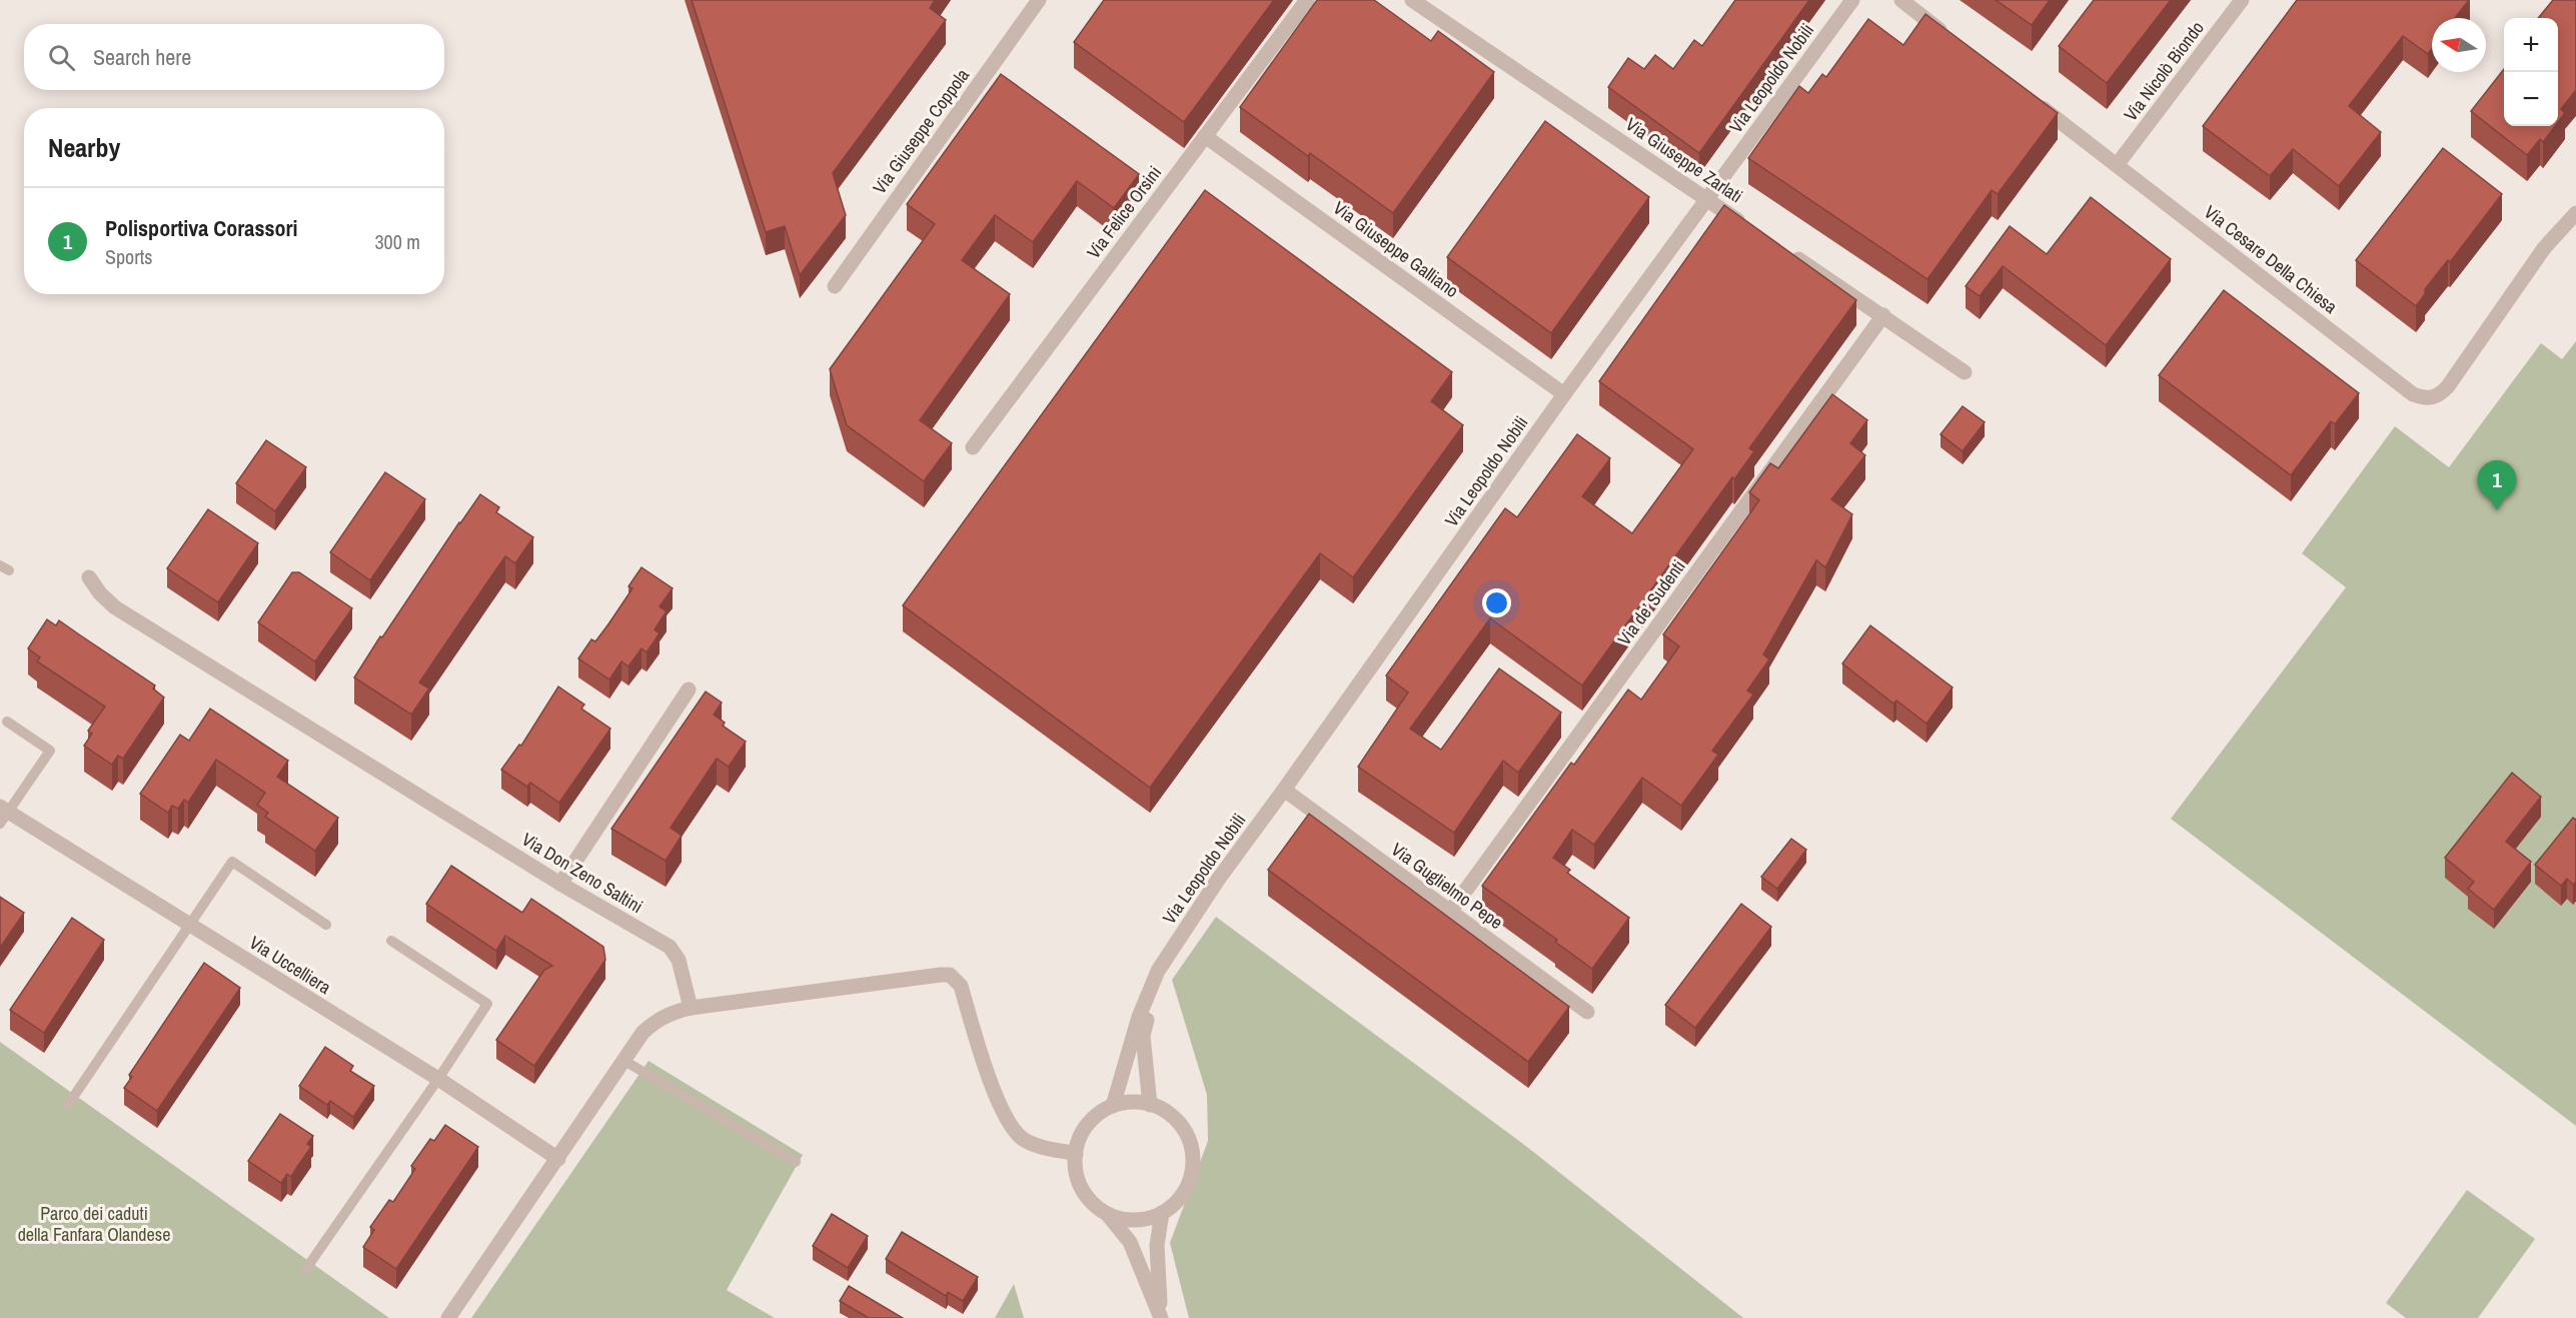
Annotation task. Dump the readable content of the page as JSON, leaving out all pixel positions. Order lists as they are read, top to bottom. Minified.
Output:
{"streets":{"street":["Via Nicolò Biondo","Via Leopoldo Nobili","Via Giuseppe Coppola","Via Giuseppe Zarlati","Via Felice Orsini","Via Giuseppe Galliano","Via Cesare Della Chiesa","Via de’ Sudenti","Via Don Zeno Saltini","Via Guglielmo Pepe","Via Uccelliera"]},"crossings":[["Via Nicolò Biondo","Via Cesare Della Chiesa"],["Via Leopoldo Nobili","Via Giuseppe Zarlati"],["Via Leopoldo Nobili","Via Giuseppe Galliano"],["Via Leopoldo Nobili","Via Guglielmo Pepe"],["Via Felice Orsini","Via Giuseppe Galliano"],["Via de’ Sudenti","Via Guglielmo Pepe"]],"parks":["Parco dei caduti della Fanfara Olandese"],"north":"left","page":{"map_buttons":["+","−"],"search":"Search here","heading":"Nearby","list":[{"mark":"1","name":"Polisportiva Corassori","note":"Sports","value":"300 m"}],"pins":"1"}}
